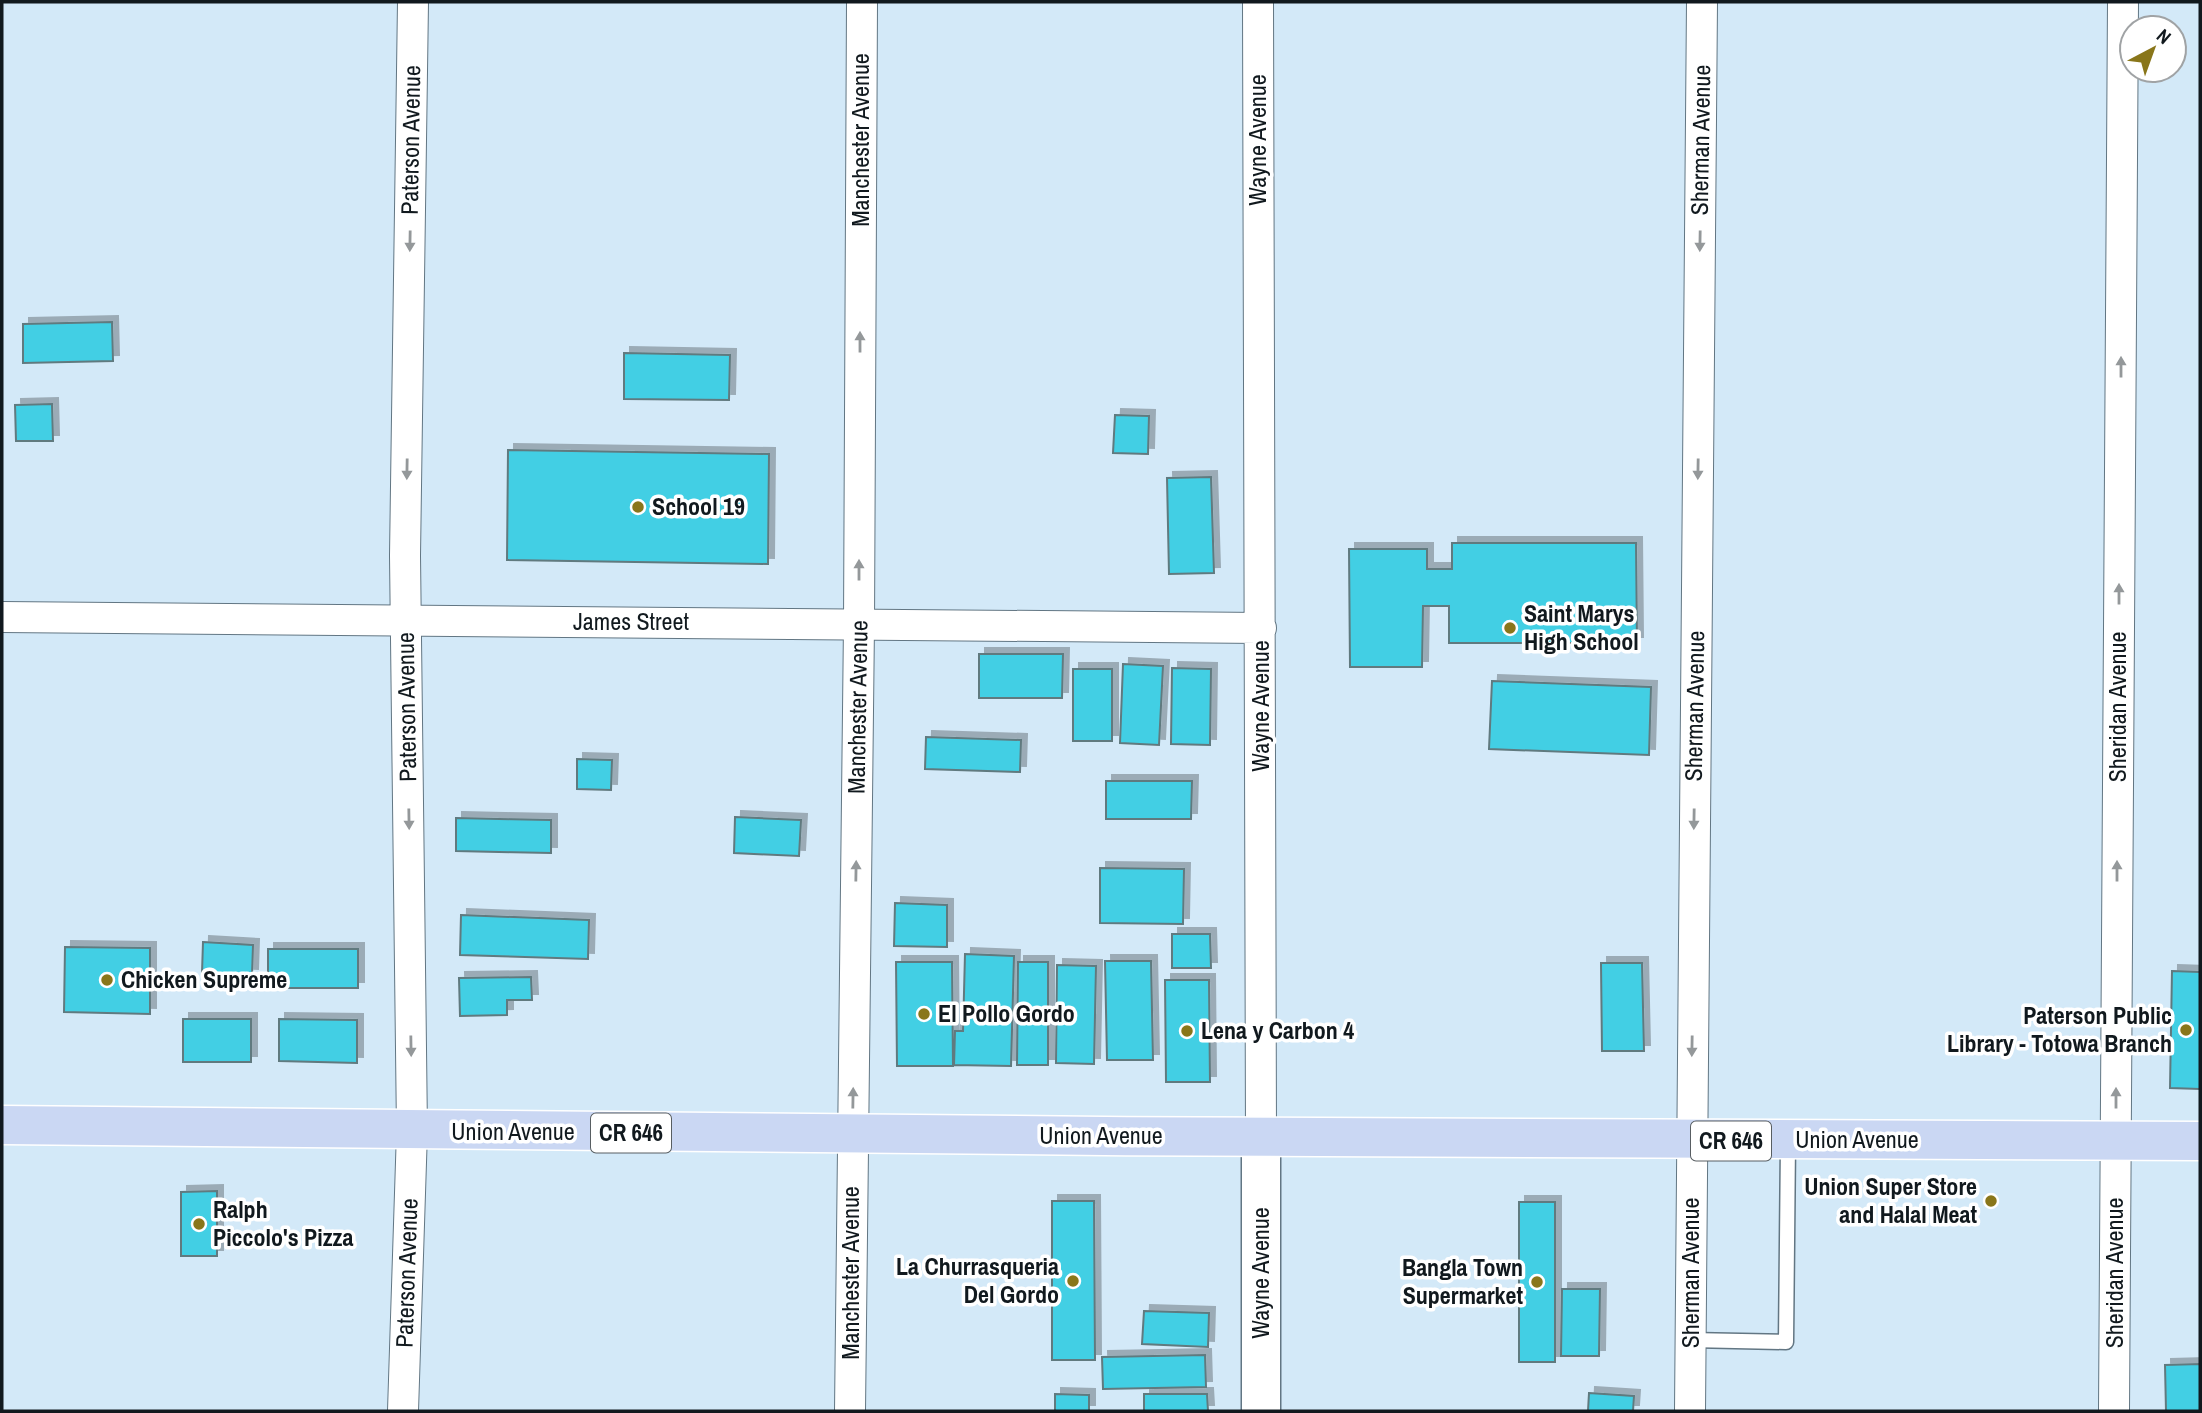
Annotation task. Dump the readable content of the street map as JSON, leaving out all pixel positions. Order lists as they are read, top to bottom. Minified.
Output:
{"streets":{"main road":["Wayne Avenue","Union Avenue","CR 646"],"street":["Paterson Avenue","Manchester Avenue","Sherman Avenue","James Street","Sheridan Avenue"]},"crossings":[["Paterson Avenue","James Street"],["Paterson Avenue","Union Avenue"],["Manchester Avenue","James Street"],["Manchester Avenue","Union Avenue"],["Wayne Avenue","James Street"],["Wayne Avenue","Union Avenue"],["Sherman Avenue","Union Avenue"],["Sheridan Avenue","Union Avenue"]],"one_way":["Paterson Avenue","Manchester Avenue","Sherman Avenue","Sheridan Avenue"],"places":["School 19","Saint Marys High School","Chicken Supreme","El Pollo Gordo","Paterson Public Library - Totowa Branch","Lena y Carbon 4","Union Super Store and Halal Meat","Ralph Piccolo's Pizza","La Churrasqueria Del Gordo","Bangla Town Supermarket"],"north":"top right"}
